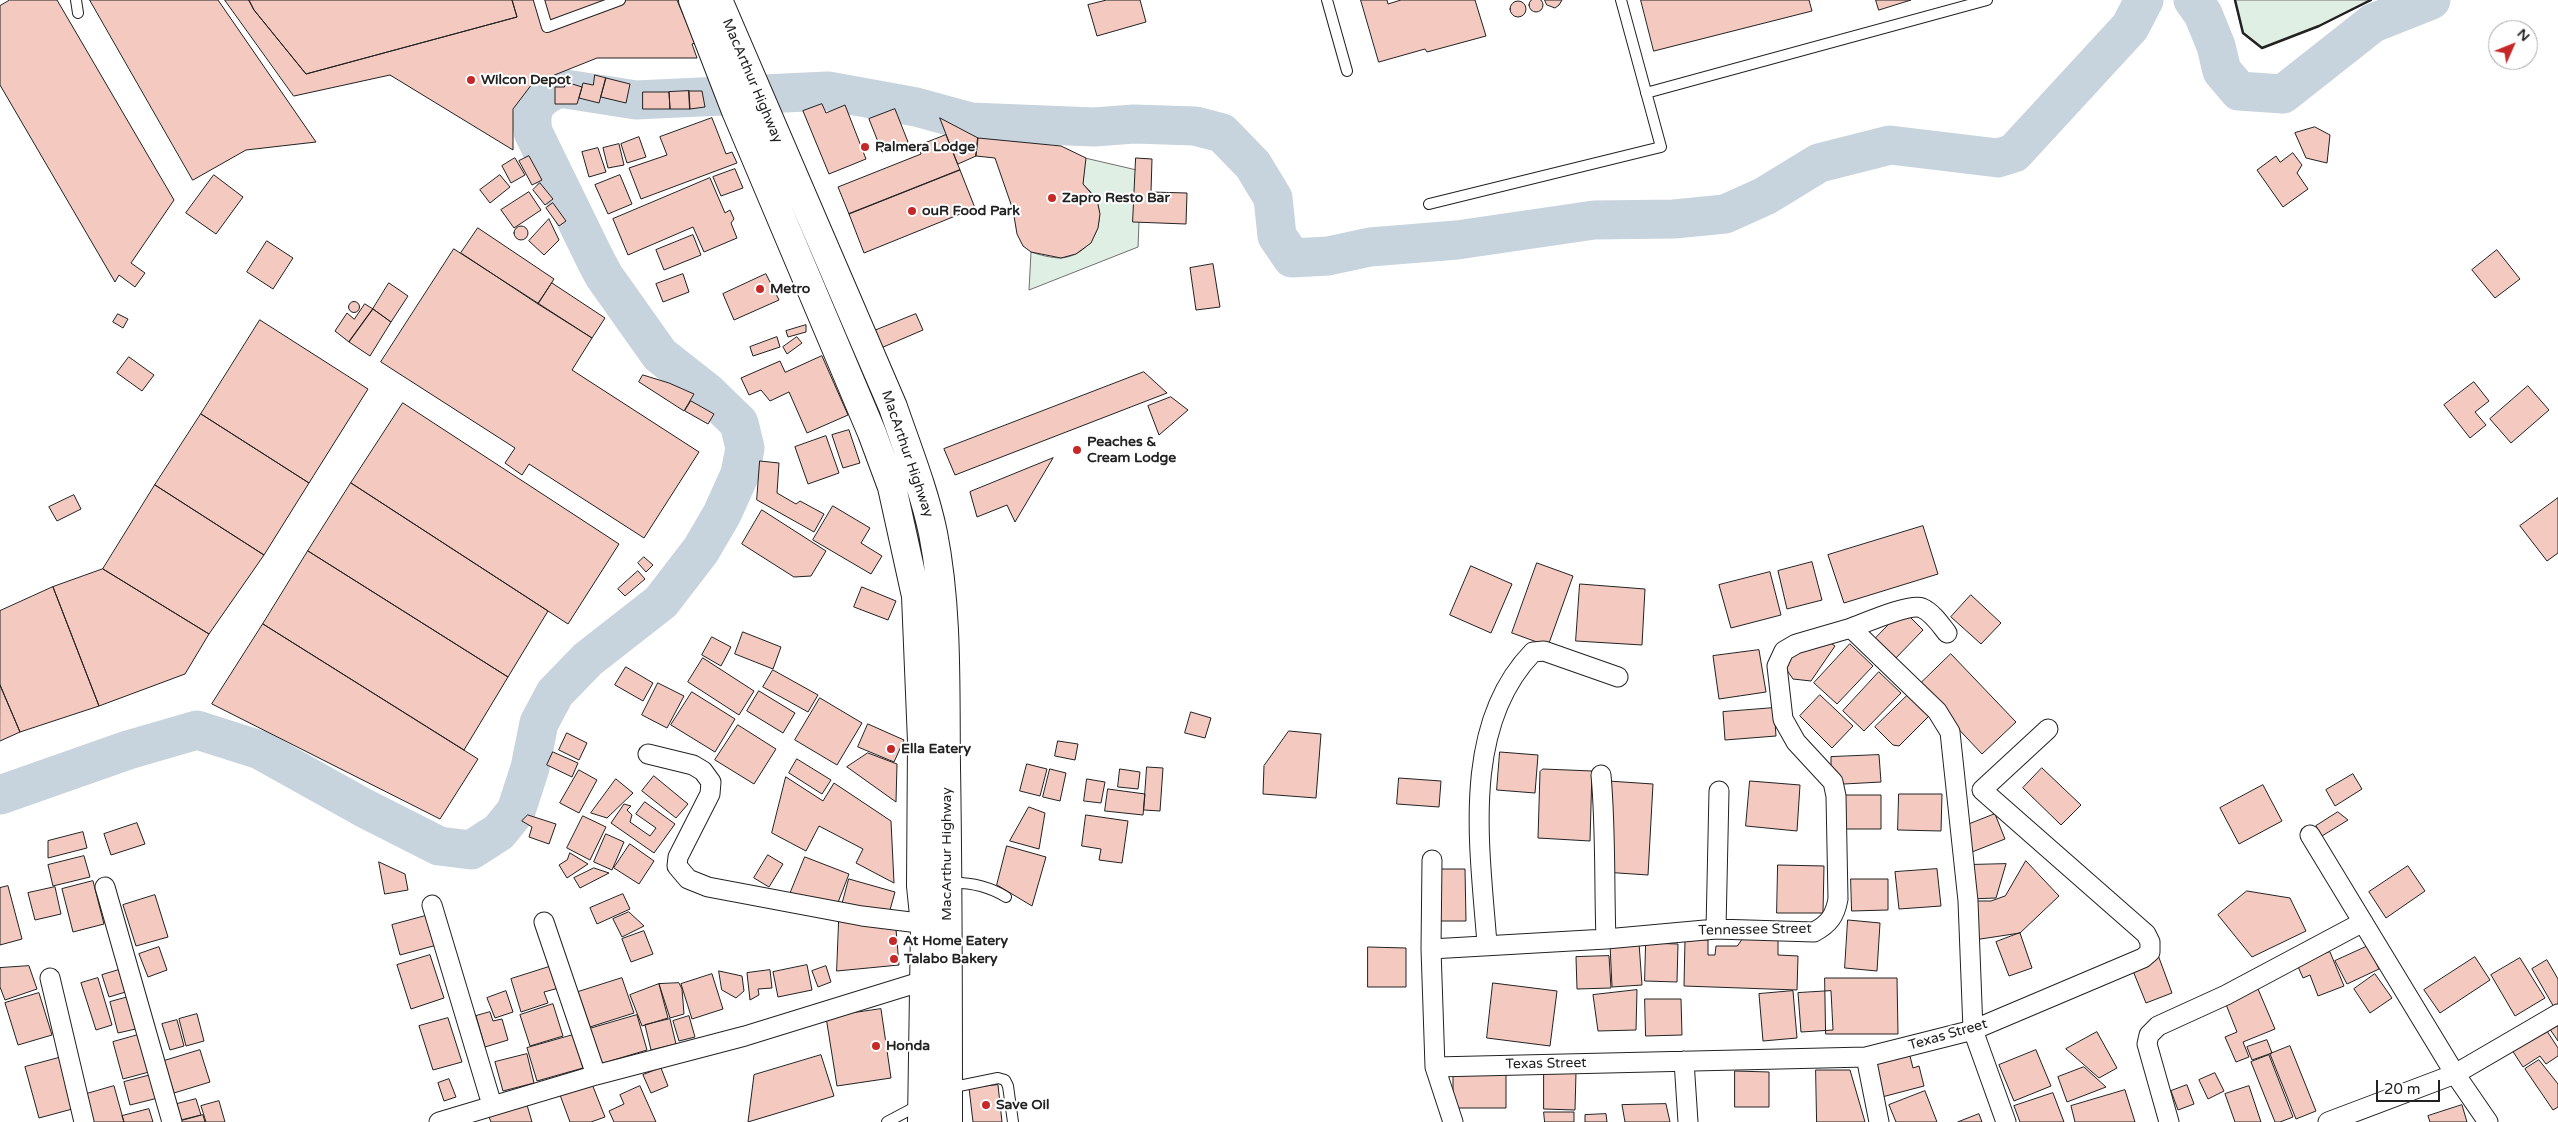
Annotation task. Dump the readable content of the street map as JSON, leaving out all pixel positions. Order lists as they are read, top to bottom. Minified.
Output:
{"streets":{"highway":["MacArthur Highway"],"street":["Tennessee Street","Texas Street"]},"places":["Wilcon Depot","Palmera Lodge","Zapro Resto Bar","ouR Food Park","Metro","Peaches & Cream Lodge","Ella Eatery","At Home Eatery","Talabo Bakery","Honda","Save Oil"],"scale_bar":"20 m","north":"top right"}
